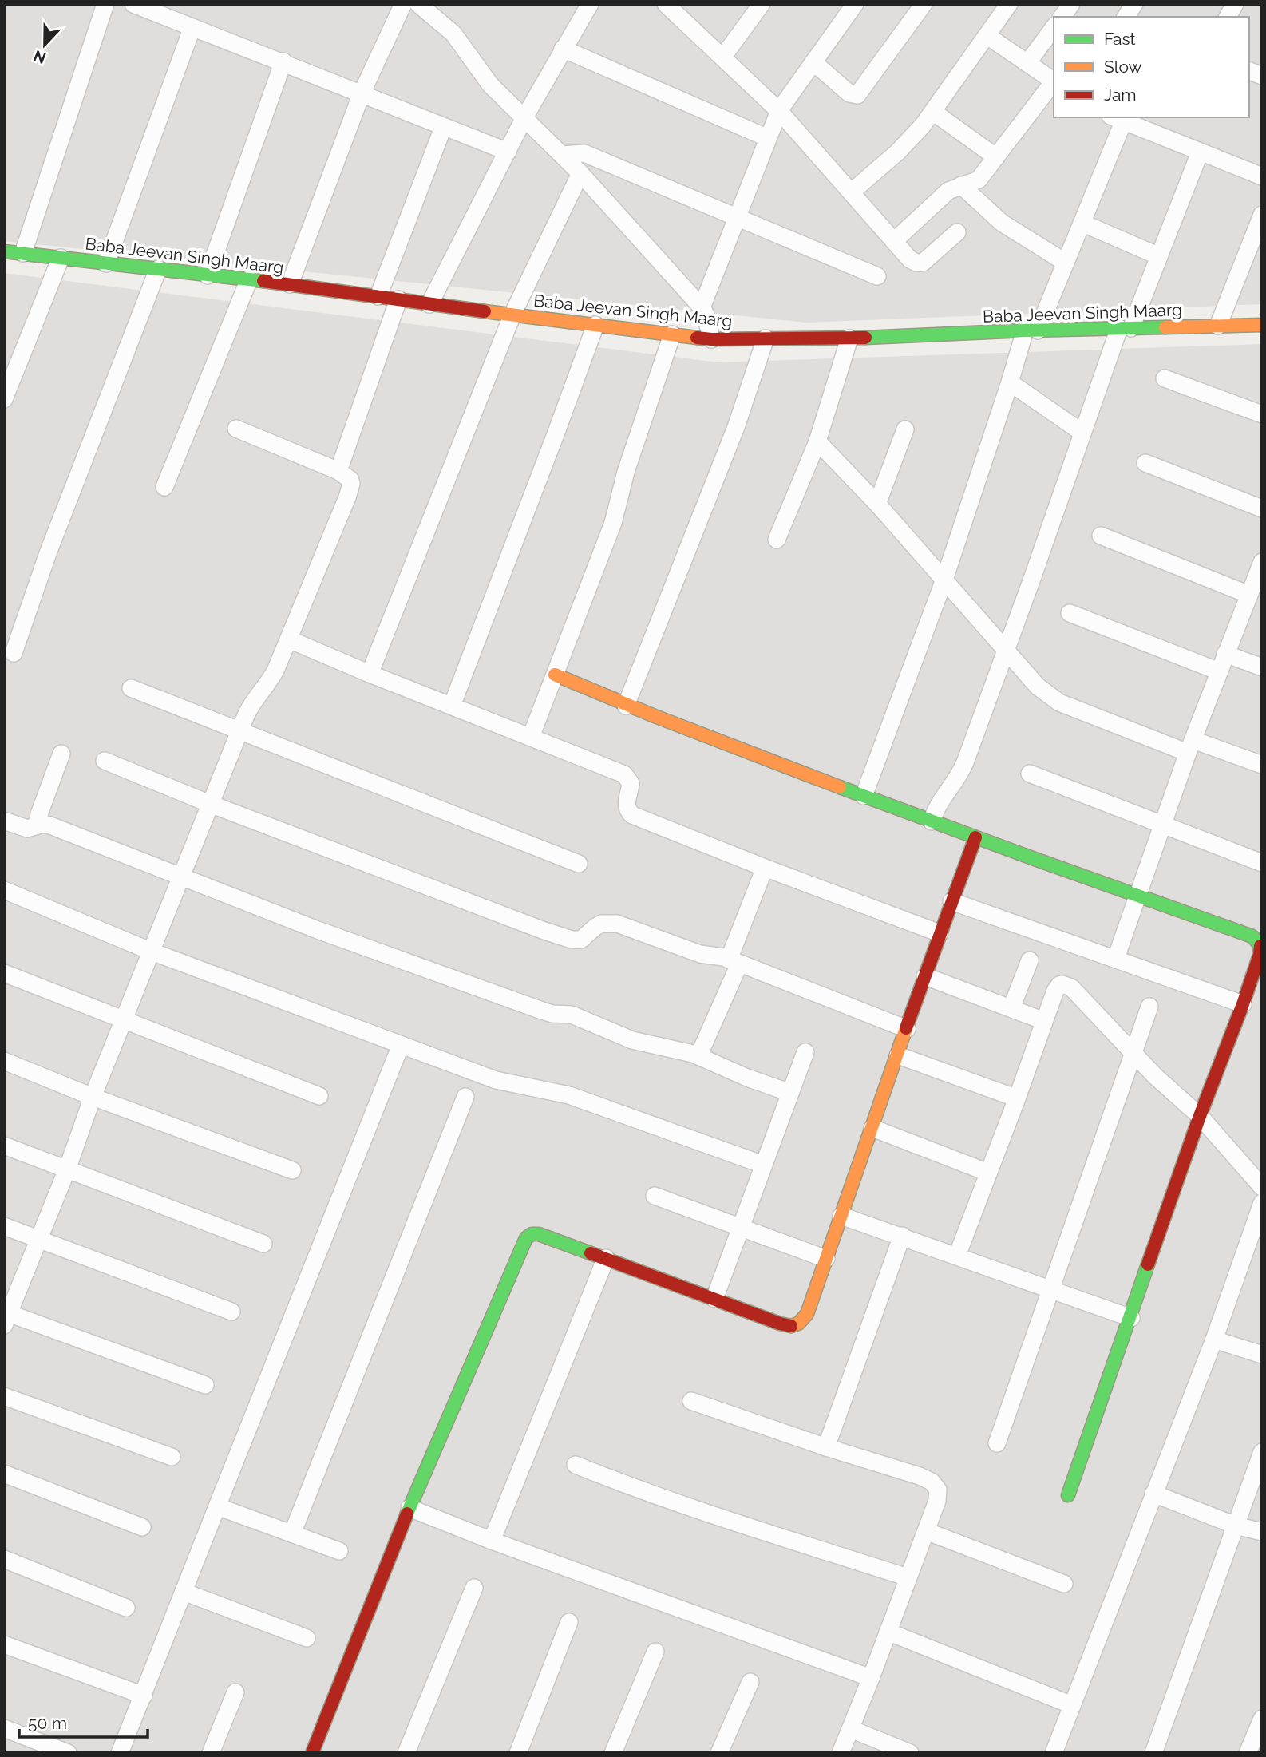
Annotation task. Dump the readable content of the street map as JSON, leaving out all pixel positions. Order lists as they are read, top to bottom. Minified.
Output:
{"streets":{"street":["Baba Jeevan Singh Maarg"]},"legend":["Fast","Slow","Jam"],"scale_bar":"50 m","north":"bottom"}
